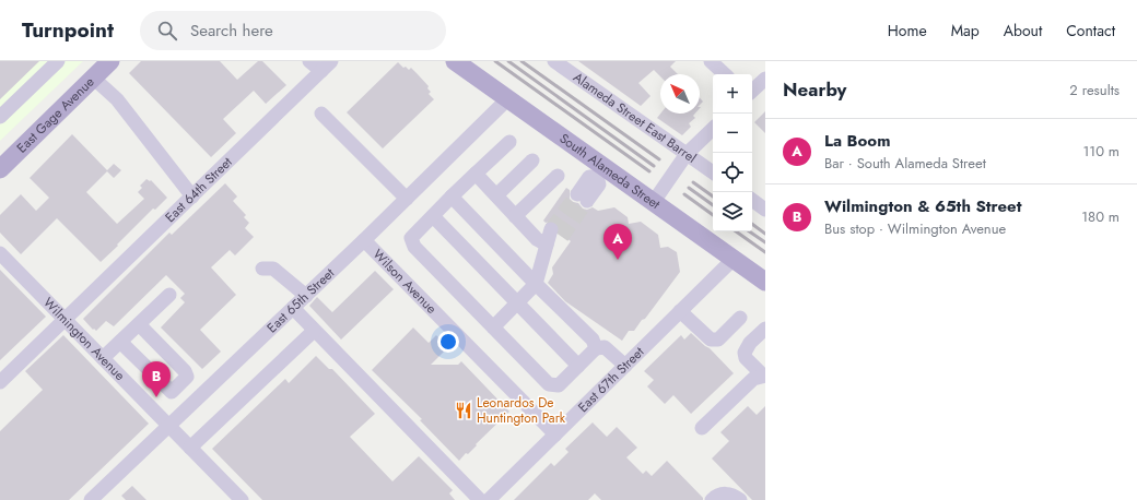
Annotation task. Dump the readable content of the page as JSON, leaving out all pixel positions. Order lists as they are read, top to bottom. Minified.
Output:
{"streets":{"main road":["East Gage Avenue","South Alameda Street"],"street":["Alameda Street East Barrel","East 64th Street","Wilson Avenue","East 65th Street","Wilmington Avenue","East 67th Street"]},"crossings":[["South Alameda Street","East 65th Street"],["South Alameda Street","East 67th Street"],["East 64th Street","Wilmington Avenue"],["Wilson Avenue","East 65th Street"],["Wilson Avenue","East 67th Street"],["East 65th Street","Wilmington Avenue"]],"places":{"restaurant":["Leonardos De Huntington Park"]},"north":"top left","page":{"header":"Turnpoint","search":"Search here","nav":["Home","Map","About","Contact"],"heading":["Nearby","2 results"],"map_buttons":["+","−"],"list":[{"mark":"A","name":"La Boom","note":"Bar · South Alameda Street","value":"110 m"},{"mark":"B","name":"Wilmington & 65th Street","note":"Bus stop · Wilmington Avenue","value":"180 m"}],"pins":["A","B"]}}
